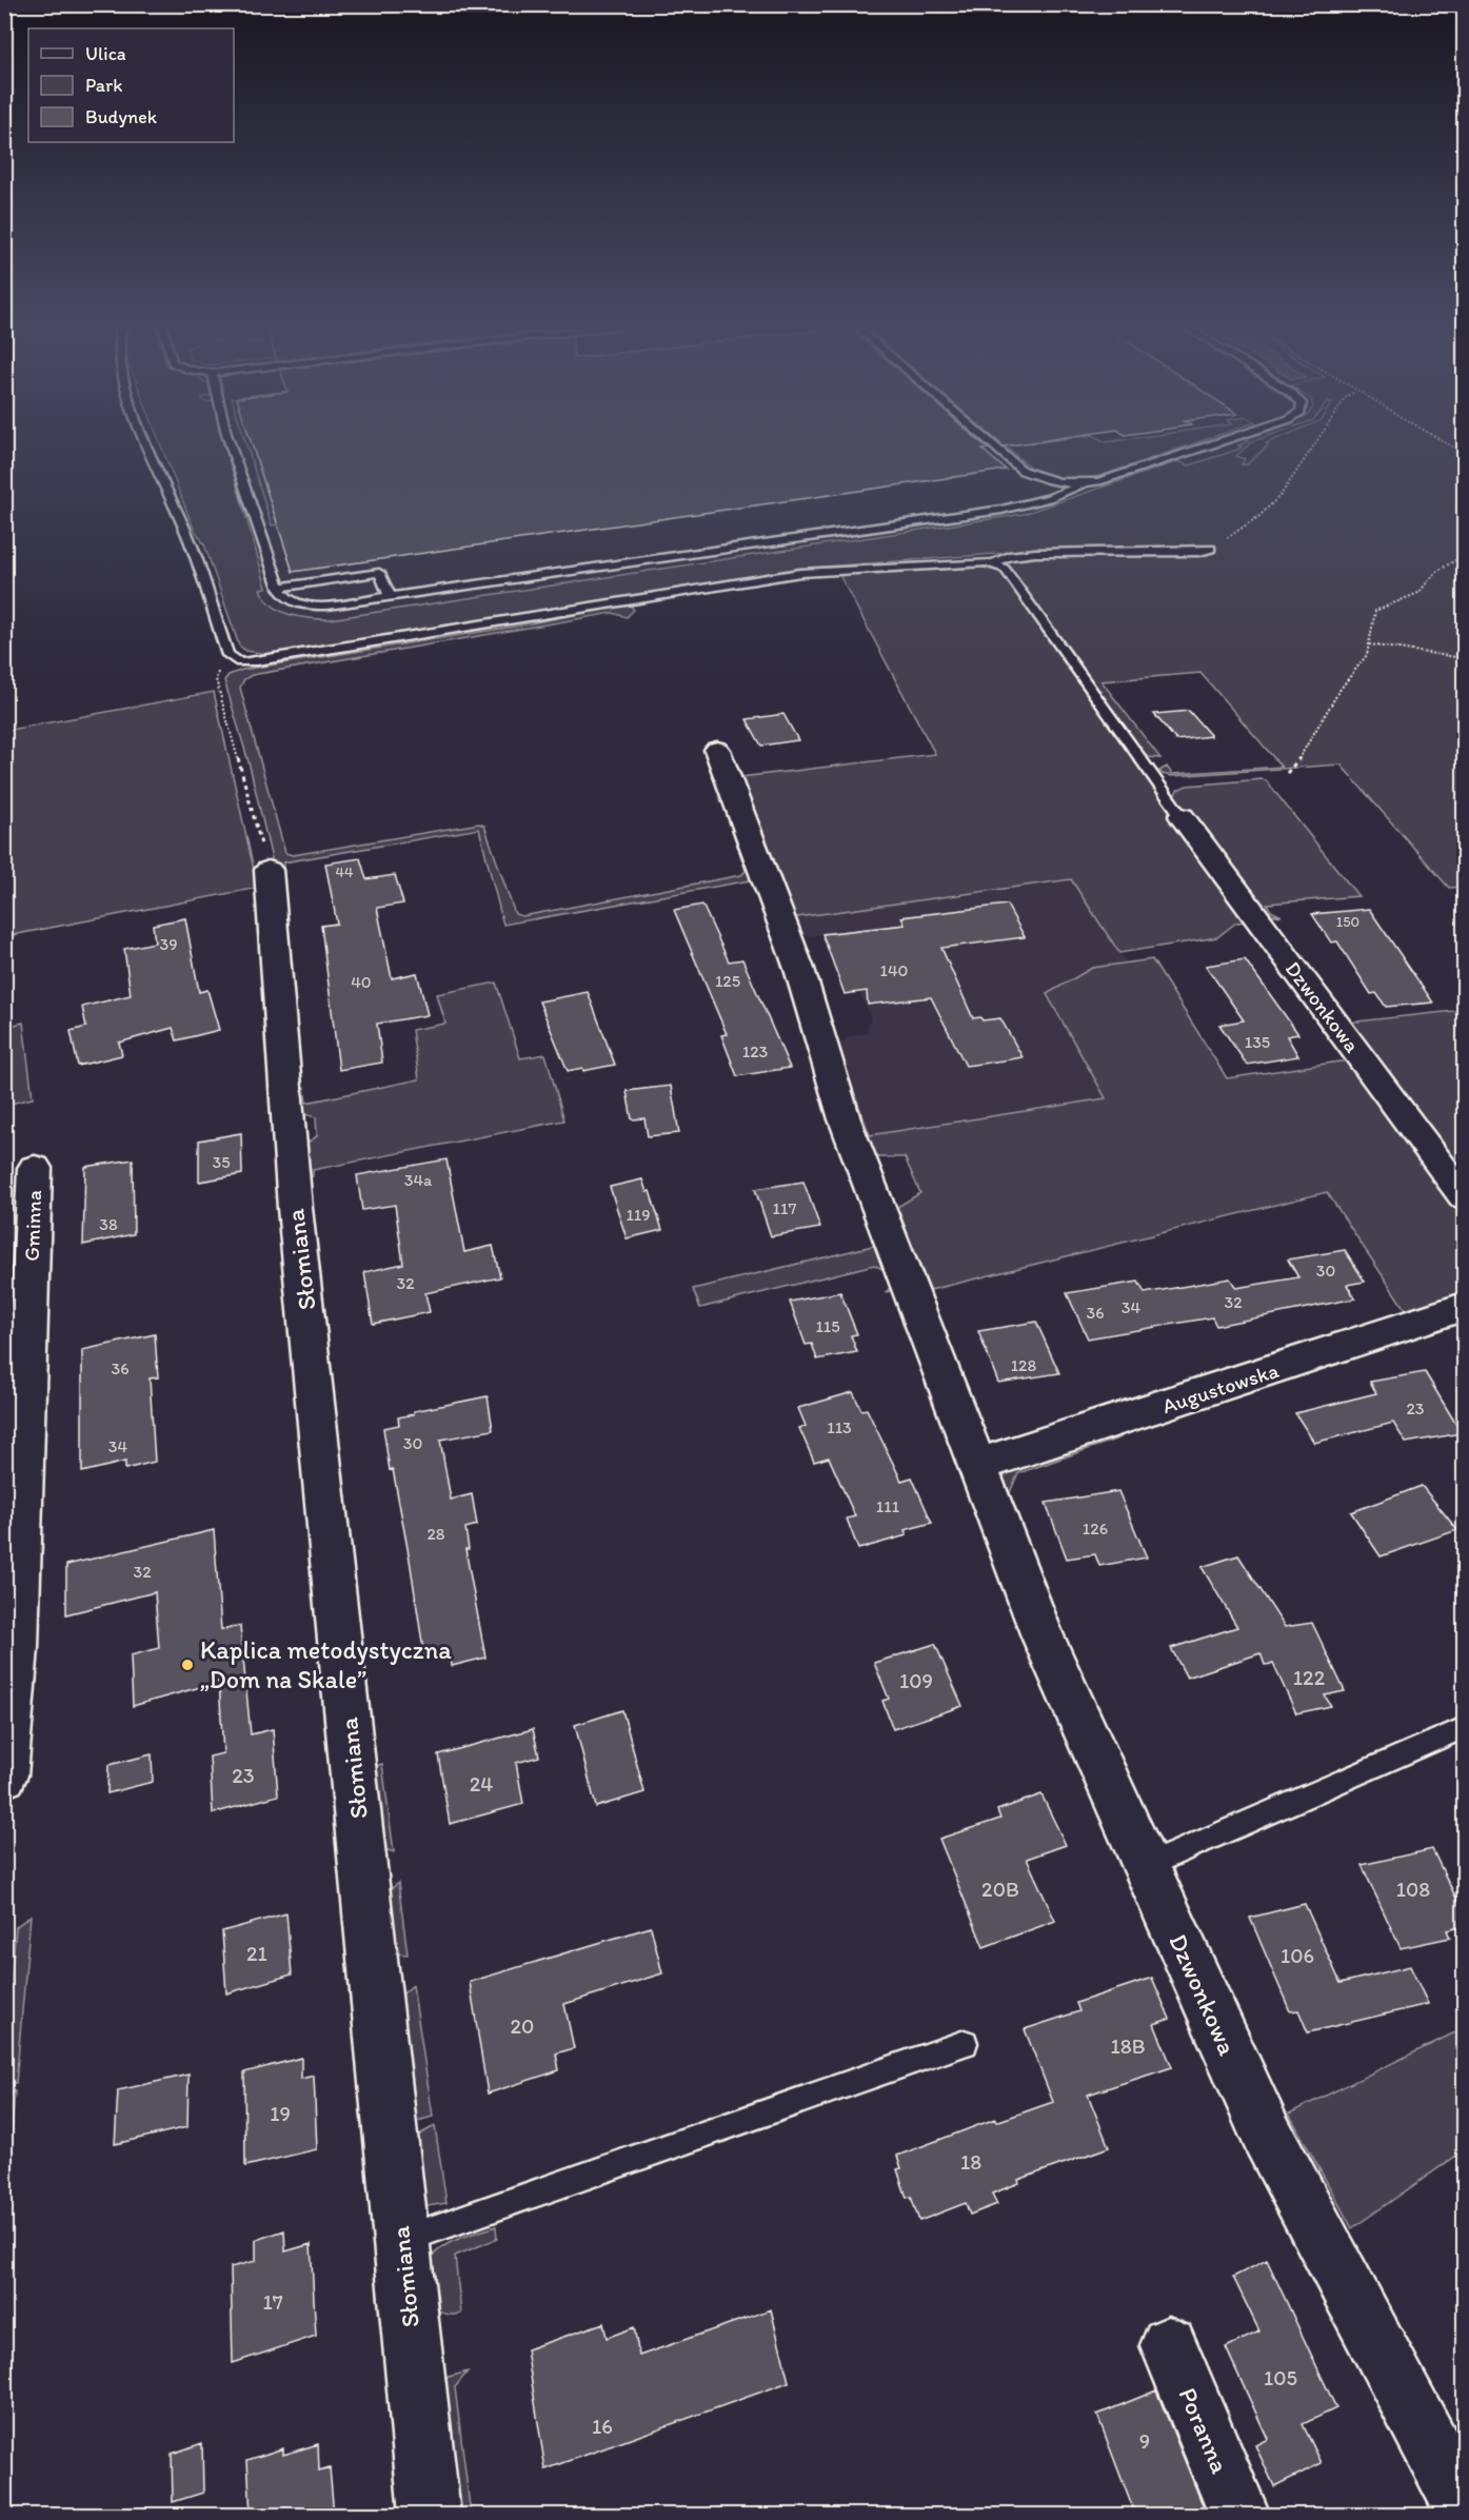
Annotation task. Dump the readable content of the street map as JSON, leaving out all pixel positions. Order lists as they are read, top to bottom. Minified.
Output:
{"streets":{"street":["Dzwonkowa","Gminna","Słomiana","Augustowska","Poranna"]},"crossings":[["Dzwonkowa","Augustowska"]],"places":["Kaplica metodystyczna „Dom na Skale”"],"house_numbers":["44","150","39","140","125","40","135","123","35","34a","117","119","38","30","32","32","34","36","115","128","36","23","113","30","34","111","126","28","32","122","109","23","24","20B","108","21","106","20","18B","19","18","17","105","16","9"],"legend":["Ulica","Park","Budynek"]}
